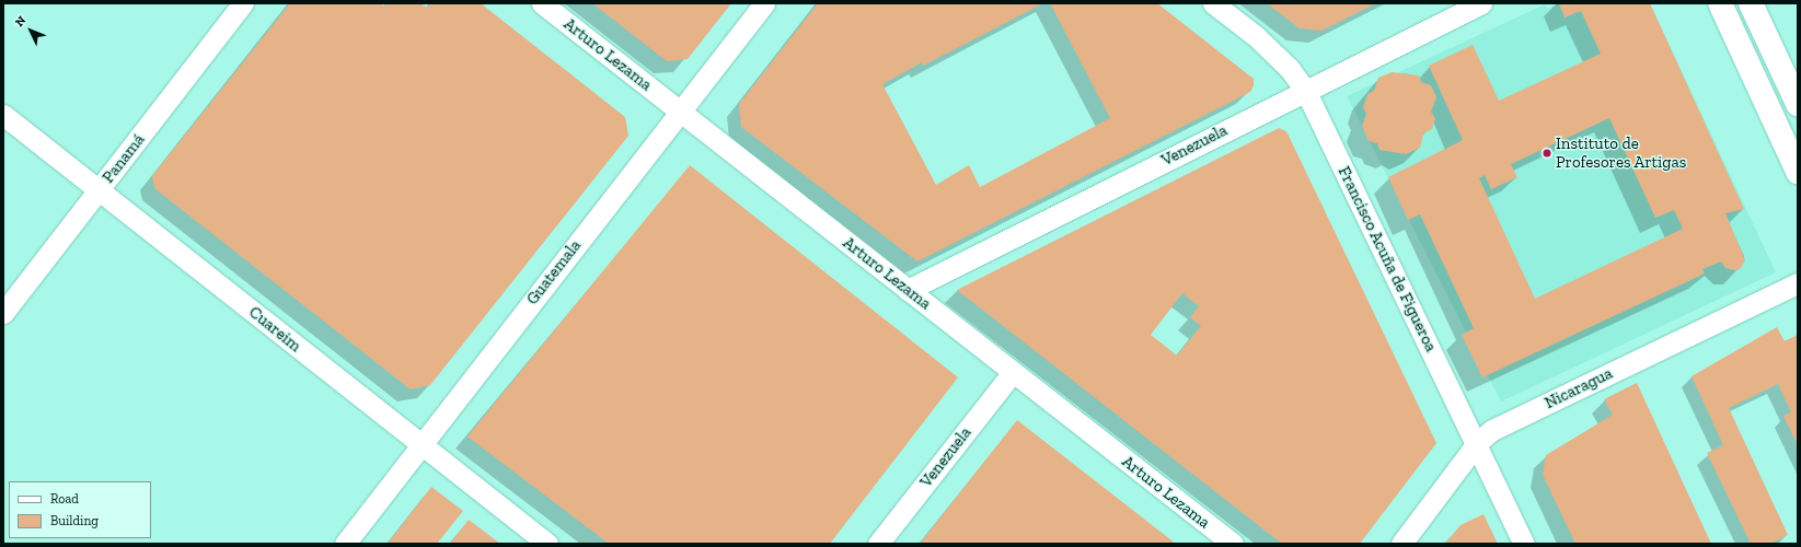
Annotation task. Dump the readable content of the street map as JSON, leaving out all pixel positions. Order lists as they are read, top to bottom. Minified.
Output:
{"streets":{"street":["Arturo Lezama","Venezuela","Panamá","Francisco Acuña de Figueroa","Guatemala","Cuareim","Nicaragua"]},"crossings":[["Arturo Lezama","Venezuela"],["Arturo Lezama","Guatemala"],["Venezuela","Francisco Acuña de Figueroa"],["Panamá","Cuareim"],["Francisco Acuña de Figueroa","Nicaragua"],["Guatemala","Cuareim"]],"places":["Instituto de Profesores Artigas"],"legend":["Road","Building"],"north":"top left"}
